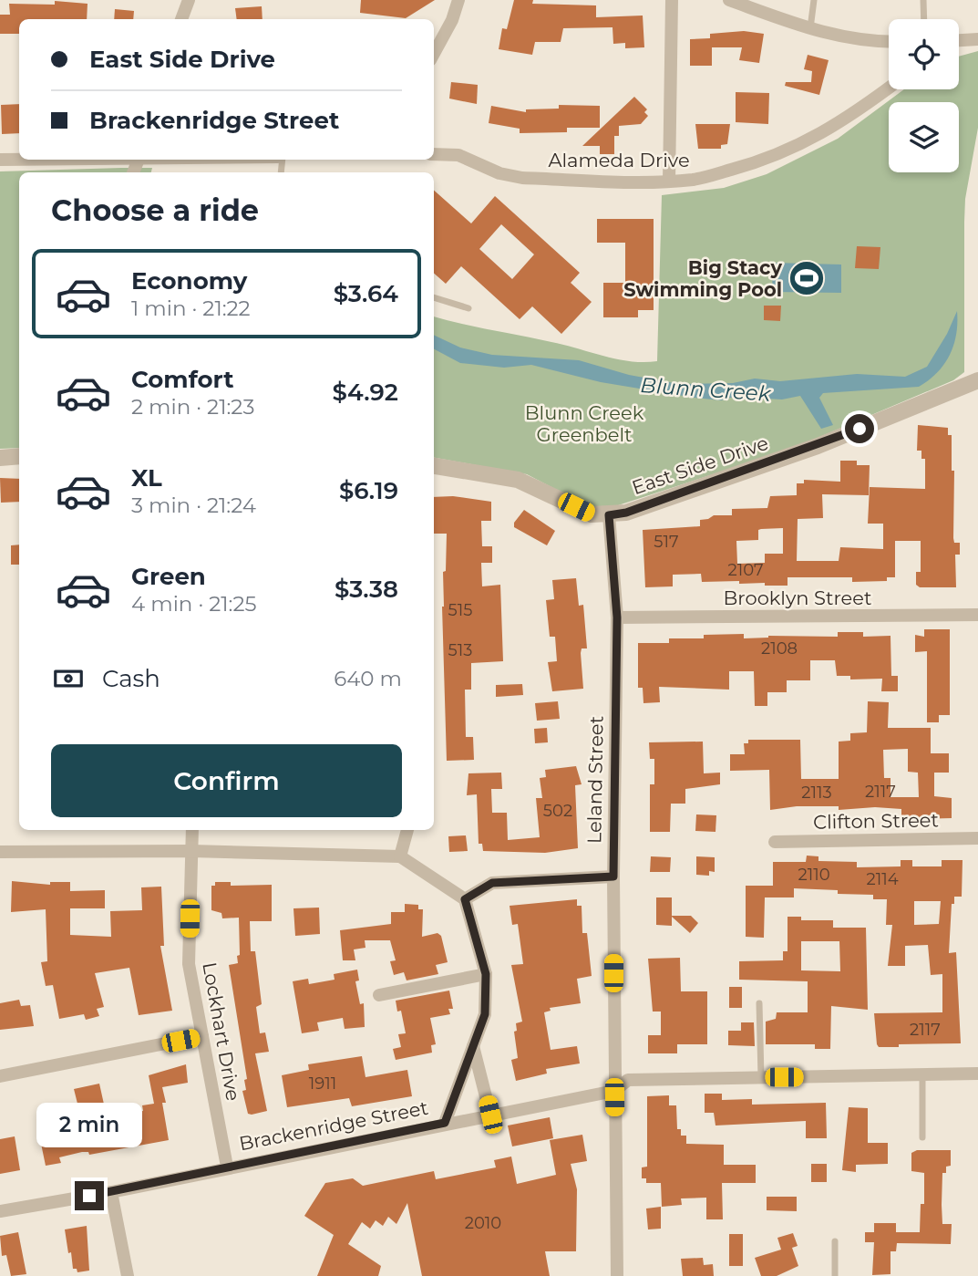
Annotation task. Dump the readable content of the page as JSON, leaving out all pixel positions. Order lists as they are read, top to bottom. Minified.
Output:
{"streets":{"street":["Alameda Drive","East Side Drive","Brooklyn Street","Leland Street","Clifton Street","Lockhart Drive","Brackenridge Street"]},"crossings":[["East Side Drive","Leland Street"],["Brooklyn Street","Leland Street"],["Leland Street","Brackenridge Street"],["Lockhart Drive","Brackenridge Street"]],"water":["Blunn Creek"],"parks":["Blunn Creek Greenbelt"],"places":{"sports":["Big Stacy Swimming Pool"]},"house_numbers":["517","2107","515","2108","513","2117","2113","502","2110","2114","2117","1911","2010"],"page":{"banner":["East Side Drive","Brackenridge Street"],"heading":"Choose a ride","list":[{"name":"Economy","note":"1 min · 21:22","value":"$3.64"},{"name":"Comfort","note":"2 min · 21:23","value":"$4.92"},{"name":"XL","note":"3 min · 21:24","value":"$6.19"},{"name":"Green","note":"4 min · 21:25","value":"$3.38"}],"pay":["Cash","640 m"],"buttons":"Confirm","bubble":"2 min"}}
